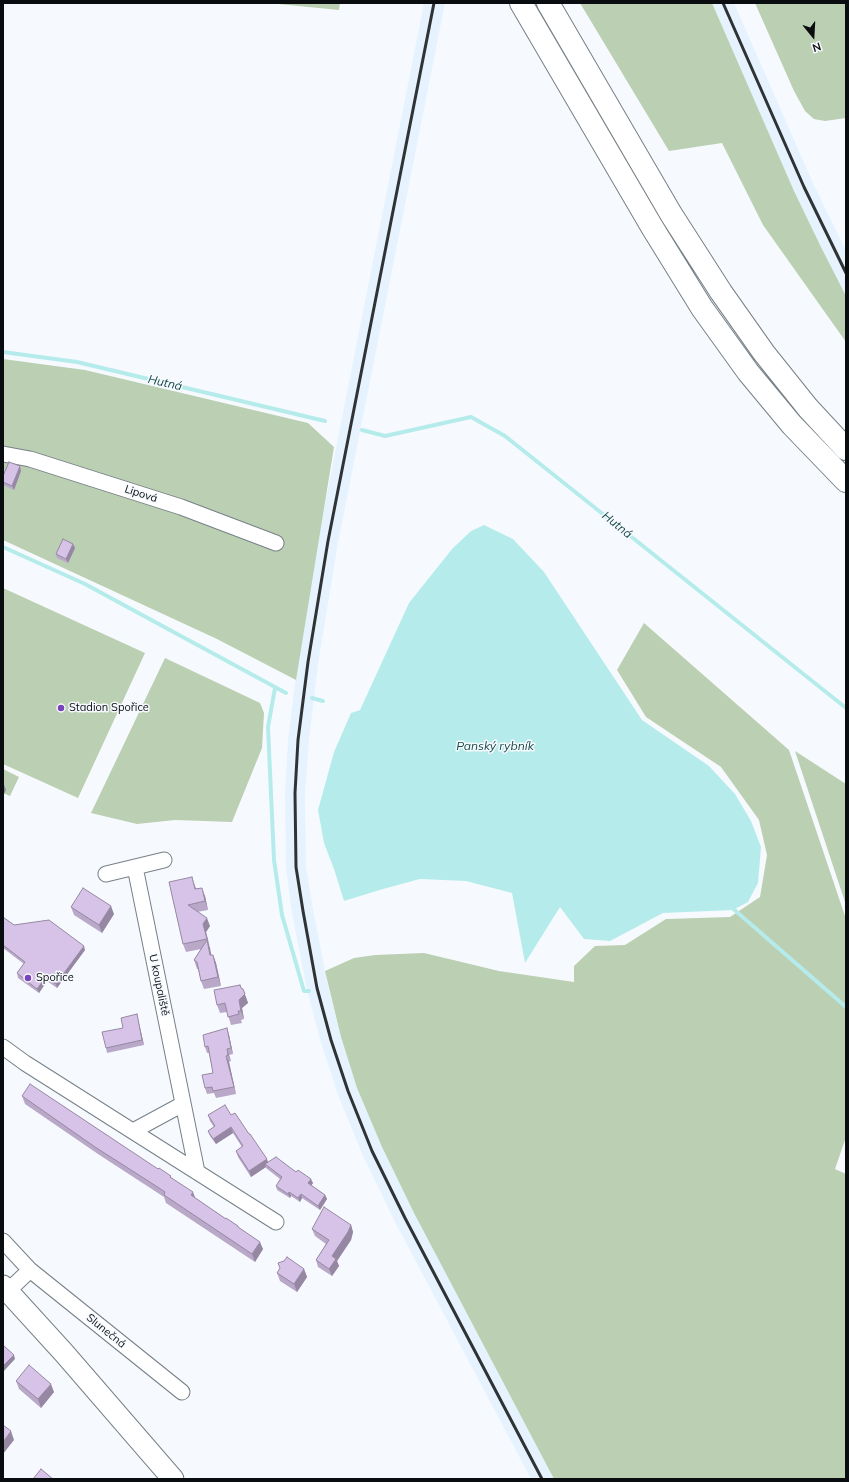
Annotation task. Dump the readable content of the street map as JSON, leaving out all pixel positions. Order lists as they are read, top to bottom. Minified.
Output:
{"streets":{"street":["Lipová","U koupaliště","Slunečná"]},"water":["Hutná","Panský rybník"],"places":["Stadion Spořice","Spořice"],"north":"bottom"}
